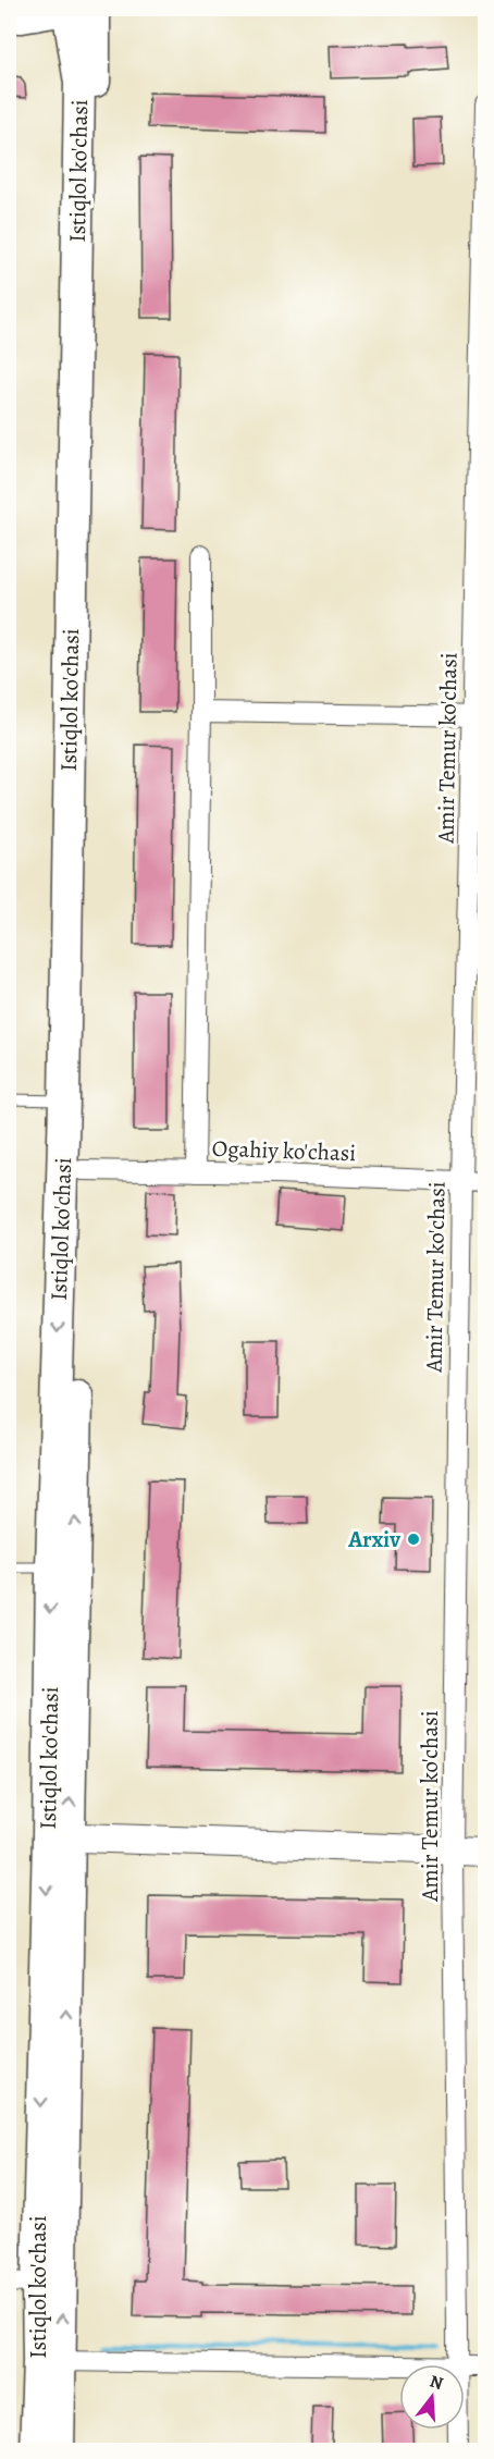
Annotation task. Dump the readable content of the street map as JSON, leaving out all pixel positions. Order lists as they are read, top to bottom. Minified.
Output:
{"streets":{"main road":["Istiqlol ko'chasi"],"street":["Amir Temur ko'chasi","Ogahiy ko'chasi"]},"crossings":[["Istiqlol ko'chasi","Ogahiy ko'chasi"],["Amir Temur ko'chasi","Ogahiy ko'chasi"]],"places":["Arxiv"],"north":"top"}
